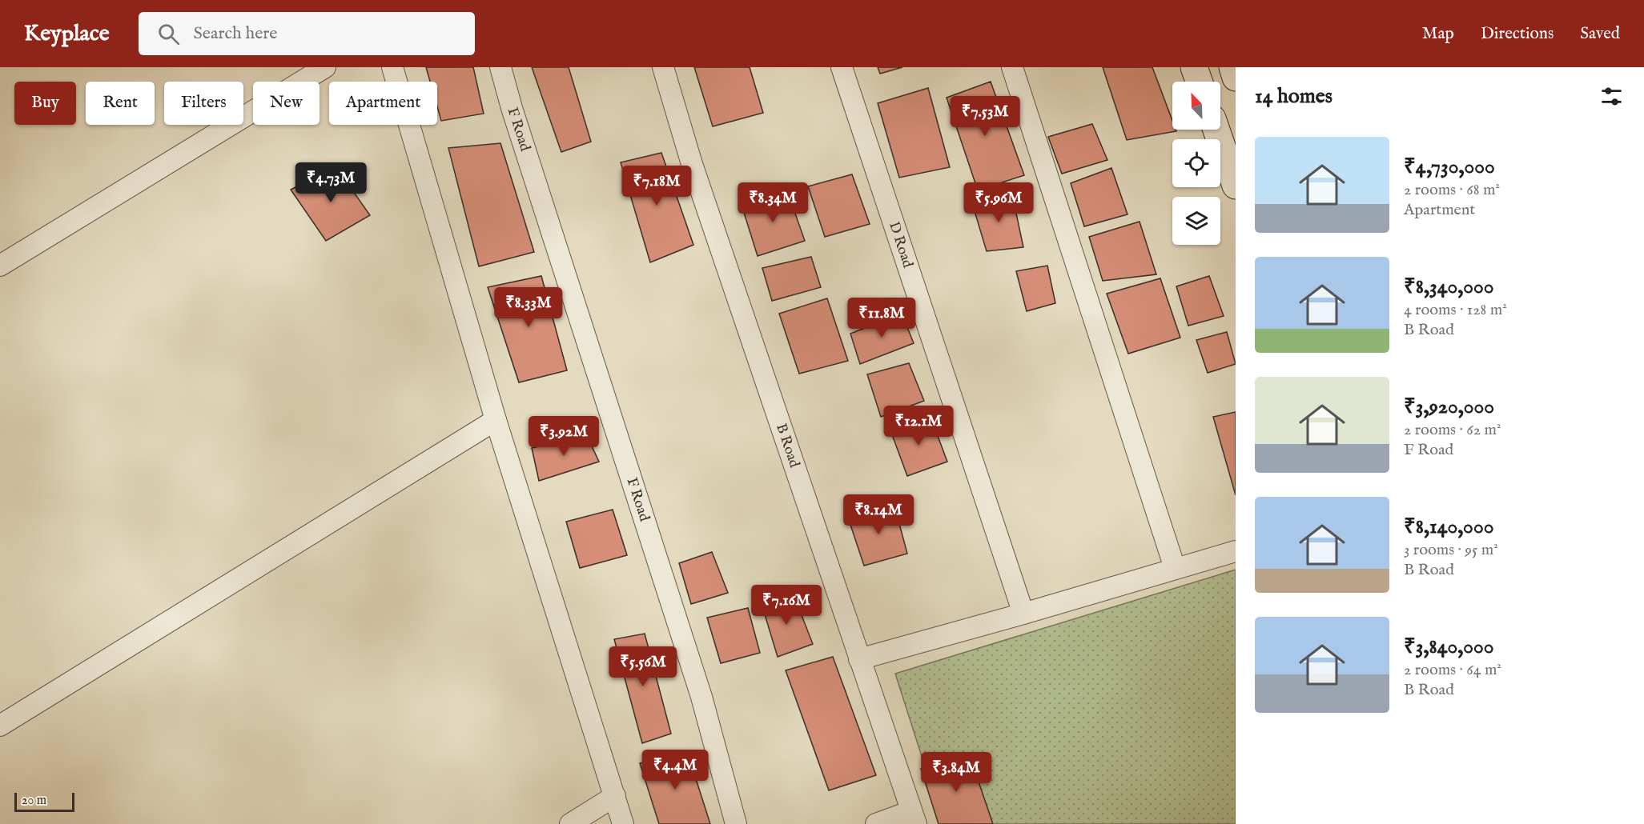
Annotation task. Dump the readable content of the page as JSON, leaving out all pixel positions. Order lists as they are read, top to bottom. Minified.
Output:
{"streets":{"street":["F Road","D Road","B Road"]},"scale_bar":"20 m","north":"top left","page":{"header":"Keyplace","search":"Search here","nav":["Map","Directions","Saved"],"heading":"14 homes","chip":["Buy","Rent","Filters","New","Apartment"],"price":["₹7.53M","₹4.73M","₹7.18M","₹8.34M","₹5.96M","₹8.33M","₹11.8M","₹12.1M","₹3.92M","₹8.14M","₹7.16M","₹5.56M","₹4.4M","₹3.84M"],"list":[{"name":"₹4,730,000","note":"2 rooms · 68 m² · Apartment"},{"name":"₹8,340,000","note":"4 rooms · 128 m² · B Road"},{"name":"₹3,920,000","note":"2 rooms · 62 m² · F Road"},{"name":"₹8,140,000","note":"3 rooms · 95 m² · B Road"},{"name":"₹3,840,000","note":"2 rooms · 64 m² · B Road"}],"scale":"20 m"}}
